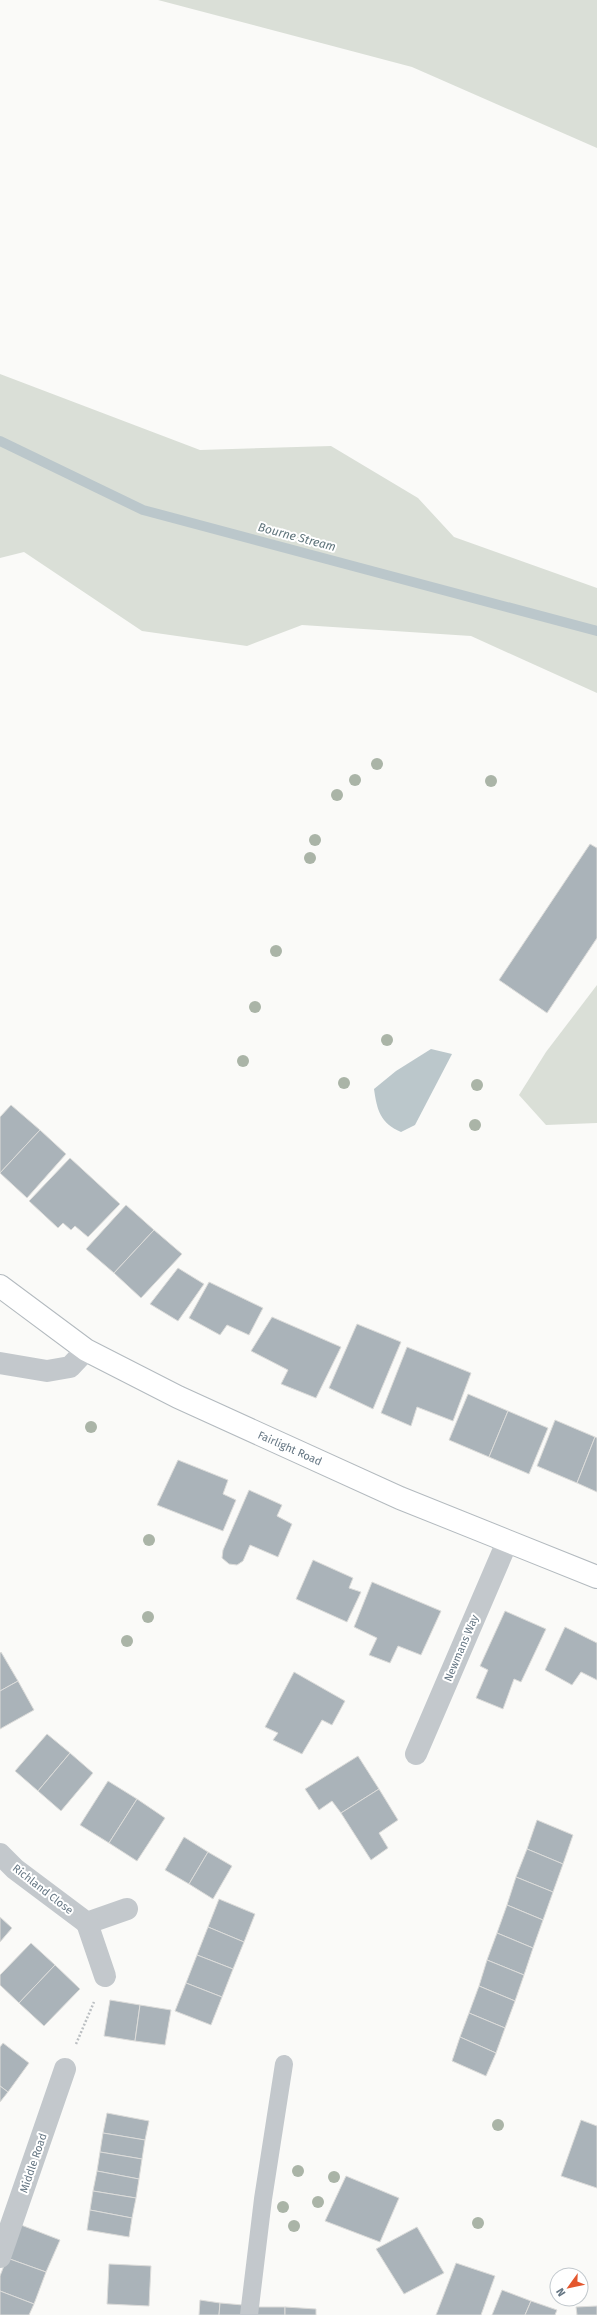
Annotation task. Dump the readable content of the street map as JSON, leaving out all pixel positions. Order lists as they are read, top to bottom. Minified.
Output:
{"streets":{"street":["Fairlight Road","Newmans Way","Richland Close","Middle Road"]},"crossings":[["Fairlight Road","Newmans Way"]],"water":["Bourne Stream"],"north":"bottom left"}
